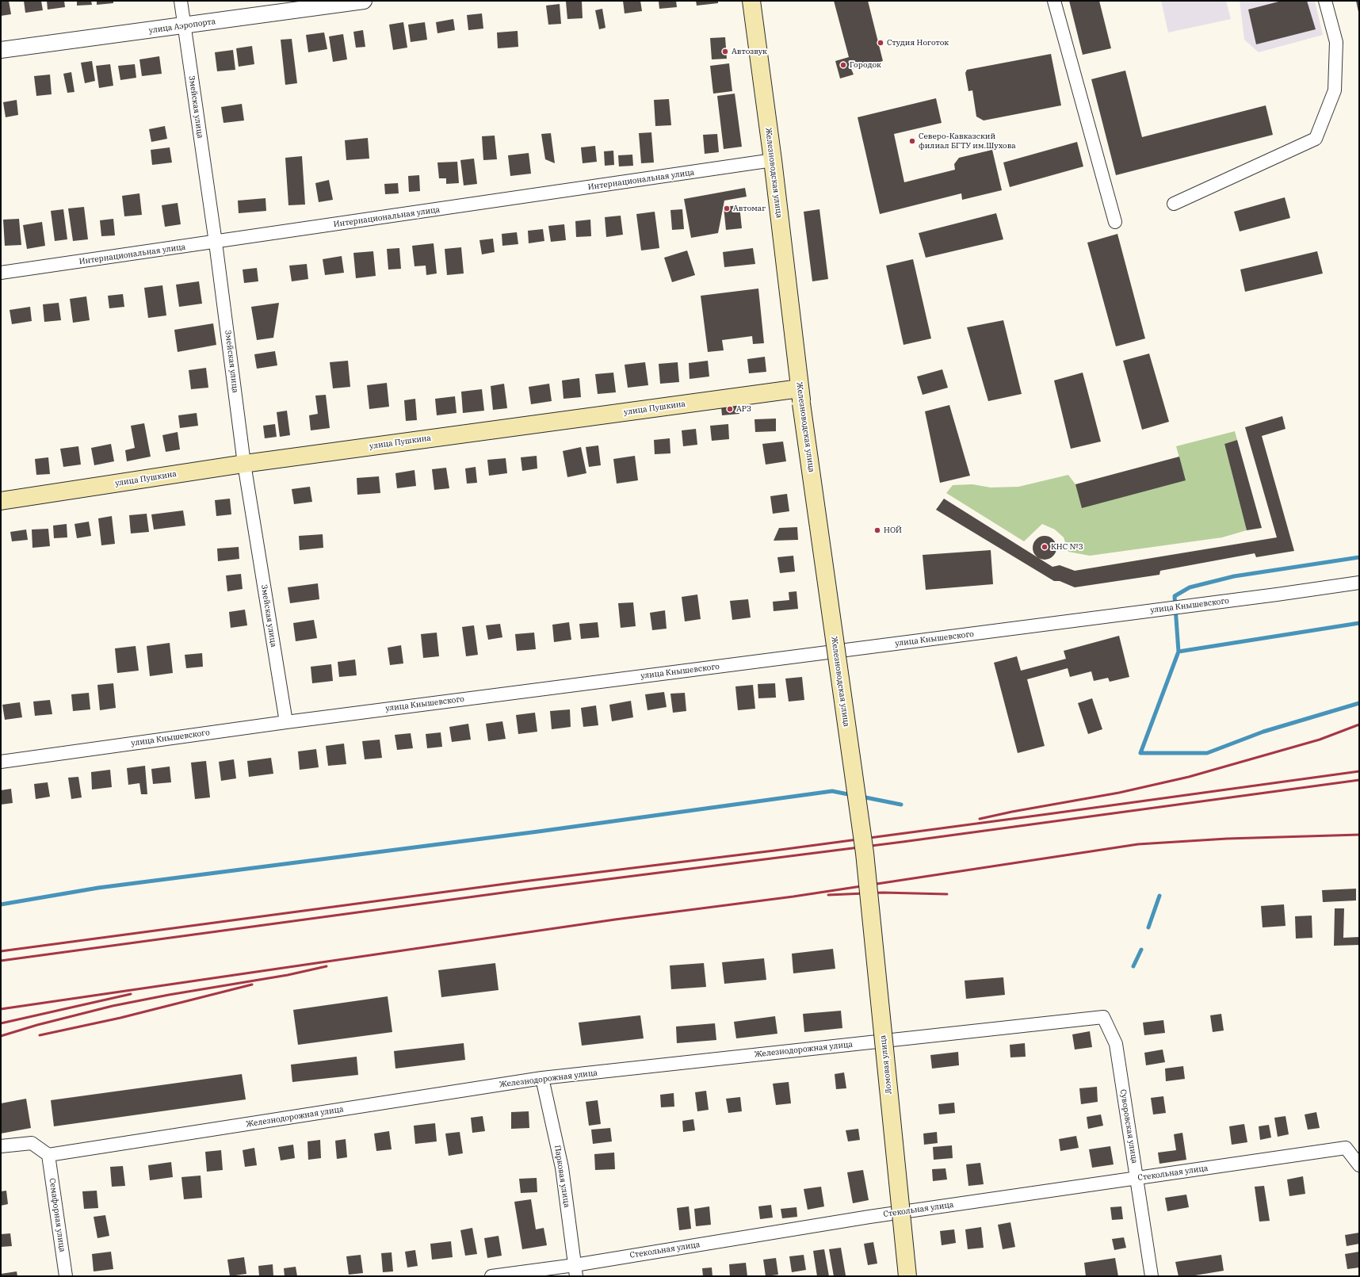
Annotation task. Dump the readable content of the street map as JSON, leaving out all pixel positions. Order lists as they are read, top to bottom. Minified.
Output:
{"streets":{"main road":["Железноводская улица","улица Пушкина","Ломовая улица"],"street":["улица Аэропорта","Змейская улица","Интернациональная улица","улица Кнышевского","Железнодорожная улица","Суворовская улица","Стекольная улица","Парковая улица","Семафорная улица"]},"crossings":[["улица Аэропорта","Змейская улица"],["Змейская улица","Интернациональная улица"],["Змейская улица","улица Пушкина"],["Змейская улица","улица Кнышевского"],["Железноводская улица","Интернациональная улица"],["Железноводская улица","улица Пушкина"],["Железноводская улица","Ломовая улица"],["Железнодорожная улица","Суворовская улица"],["Железнодорожная улица","Парковая улица"],["Железнодорожная улица","Семафорная улица"],["Суворовская улица","Стекольная улица"],["Стекольная улица","Парковая улица"]],"places":["Студия Ноготок","Автозвук","Городок","Северо-Кавказский филиал БГТУ им.Шухова","Автомаг","АРЗ","НОЙ","КНС №3"]}
